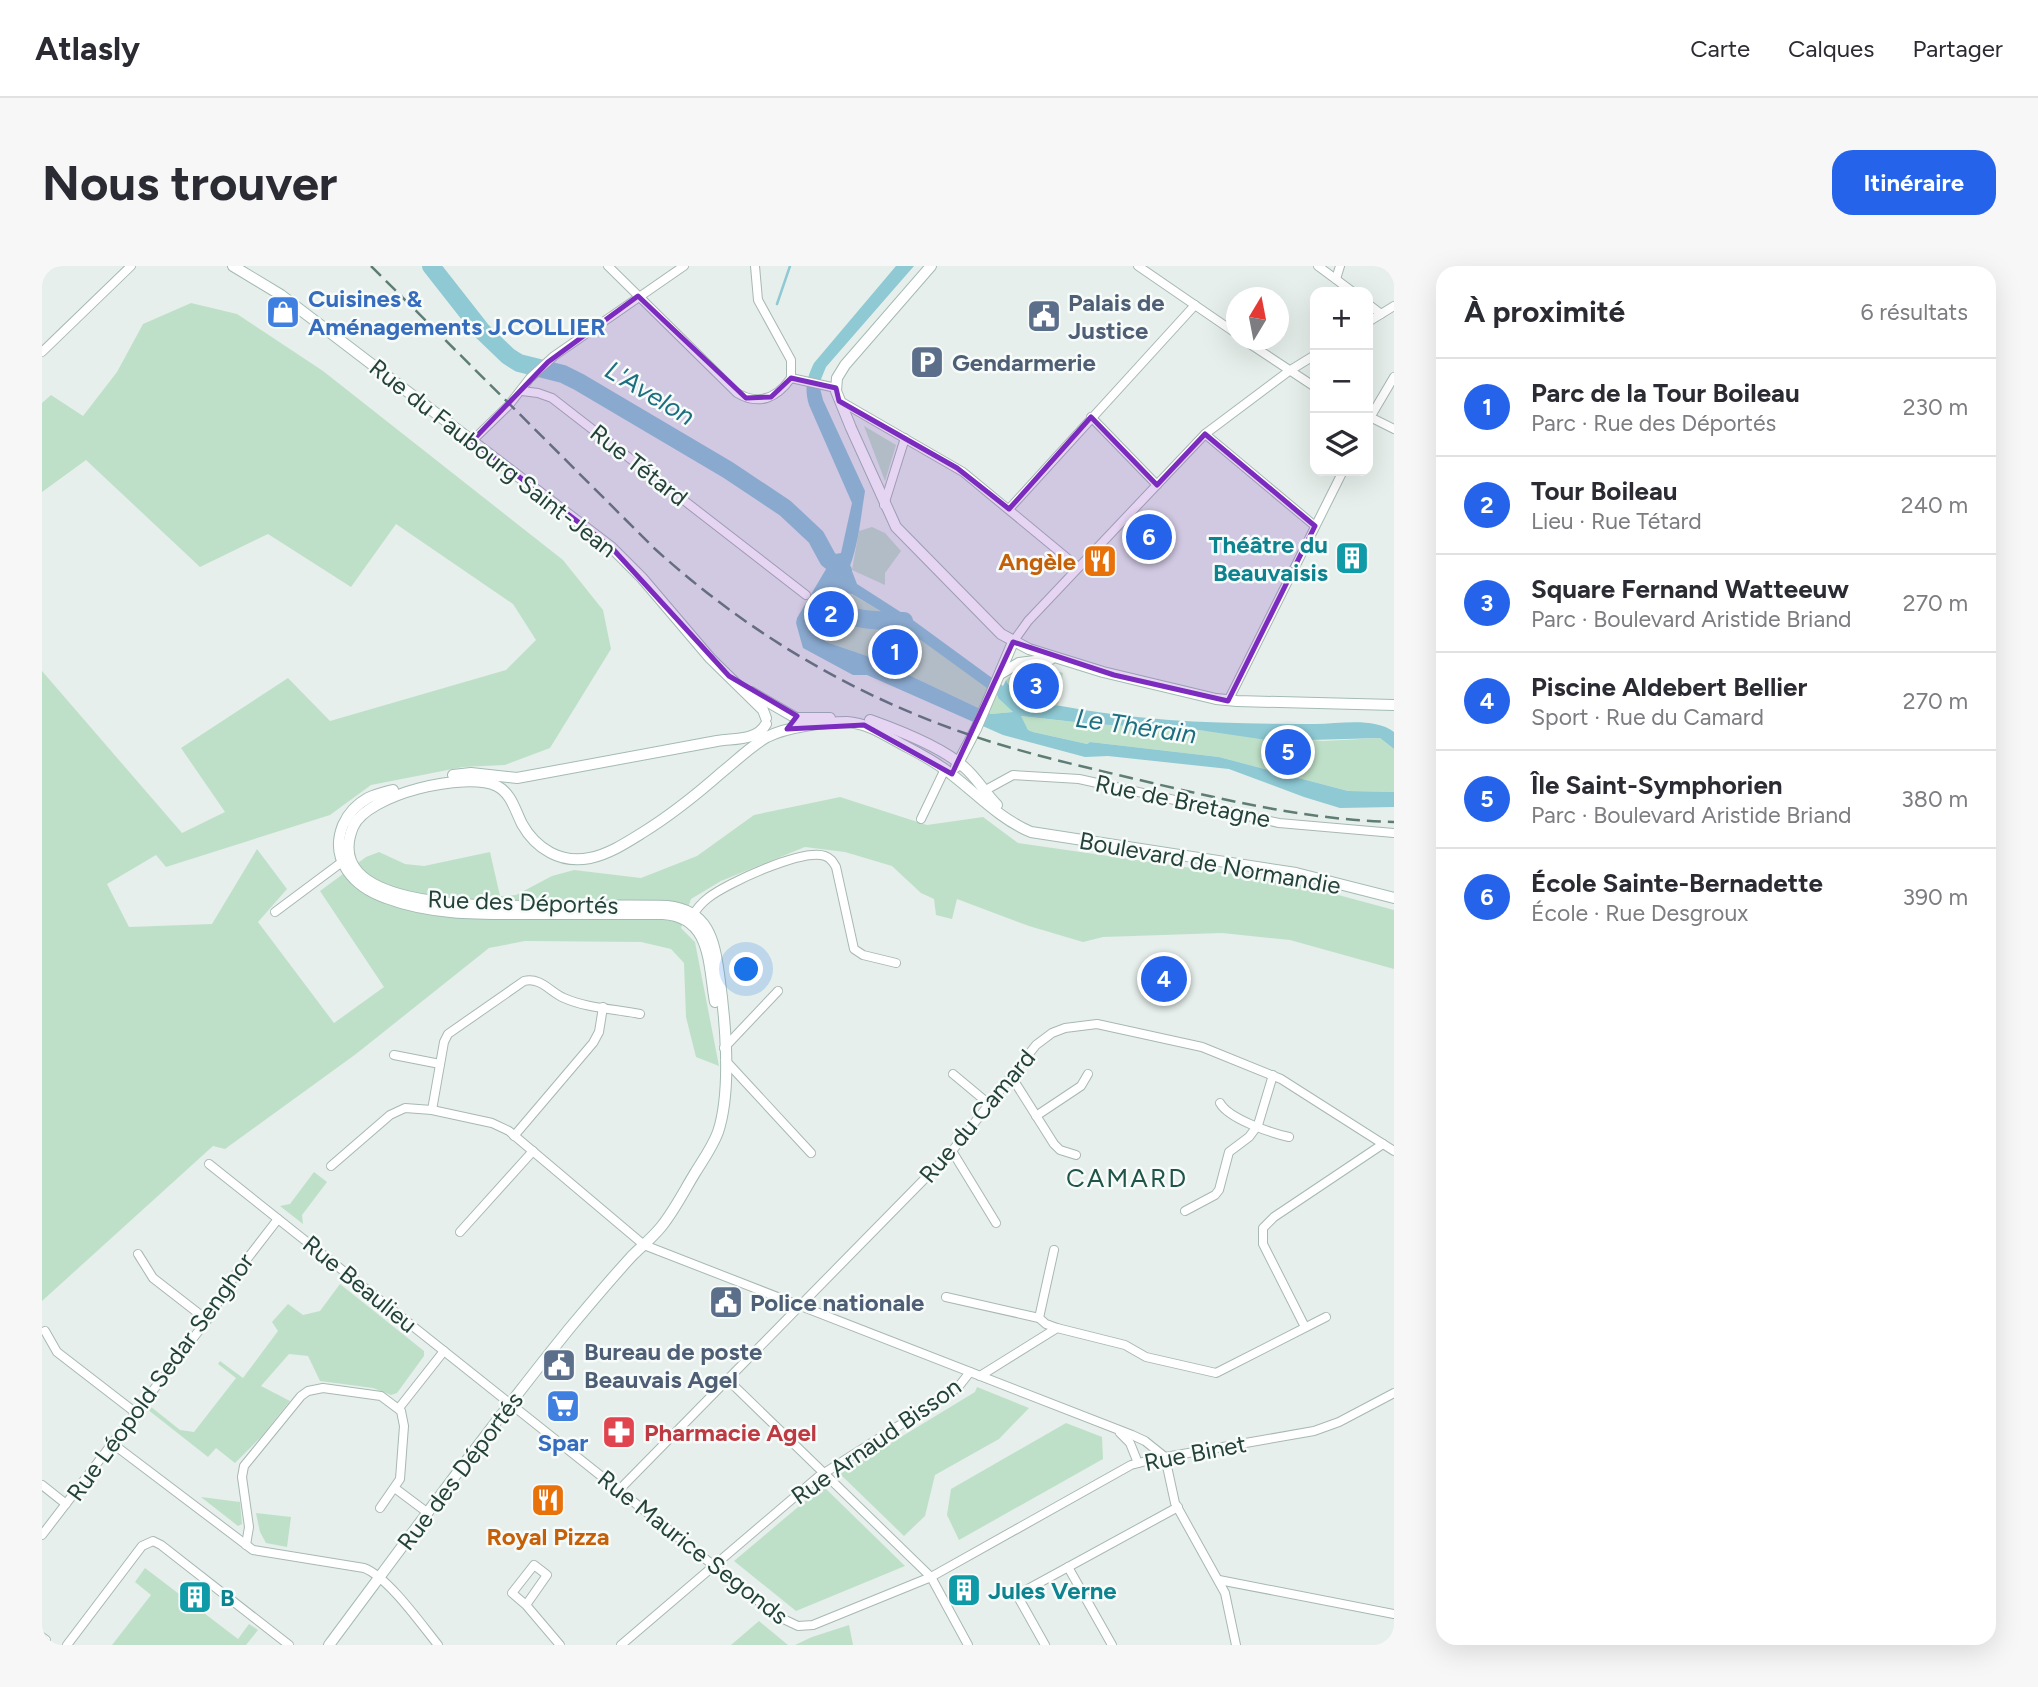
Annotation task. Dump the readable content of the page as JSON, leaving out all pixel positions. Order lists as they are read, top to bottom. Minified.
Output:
{"streets":{"main road":["Rue du Faubourg Saint-Jean","Boulevard de Normandie","Rue des Déportés"],"street":["Rue Tétard","Rue de Bretagne","Rue du Camard","Rue Beaulieu","Rue Léopold Sedar Senghor","Rue Arnaud Bisson","Rue Binet","Rue Maurice Segonds"]},"crossings":[["Rue du Faubourg Saint-Jean","Rue des Déportés"],["Rue de Bretagne","Boulevard de Normandie"],["Boulevard de Normandie","Rue des Déportés"],["Rue des Déportés","Rue Beaulieu"],["Rue des Déportés","Rue Maurice Segonds"],["Rue du Camard","Rue Maurice Segonds"],["Rue Beaulieu","Rue Léopold Sedar Senghor"],["Rue Beaulieu","Rue Maurice Segonds"],["Rue Arnaud Bisson","Rue Maurice Segonds"],["Rue Binet","Rue Maurice Segonds"]],"districts":["CAMARD"],"water":["L'Avelon","Le Thérain"],"places":{"shop":["Cuisines & Aménagements J.COLLIER"],"public building":["Palais de Justice","Police nationale","Bureau de poste Beauvais Agel"],"parking":["Gendarmerie"],"building":["Théâtre du Beauvaisis","Jules Verne","B"],"restaurant":["Angèle","Royal Pizza"],"supermarket":["Spar"],"pharmacy":["Pharmacie Agel"]},"north":"top","page":{"header":"Atlasly","nav":["Carte","Calques","Partager"],"buttons":"Itinéraire","title":"Nous trouver","heading":["À proximité","6 résultats"],"map_buttons":["+","−"],"list":[{"mark":"1","name":"Parc de la Tour Boileau","note":"Parc · Rue des Déportés","value":"230 m"},{"mark":"2","name":"Tour Boileau","note":"Lieu · Rue Tétard","value":"240 m"},{"mark":"3","name":"Square Fernand Watteeuw","note":"Parc · Boulevard Aristide Briand","value":"270 m"},{"mark":"4","name":"Piscine Aldebert Bellier","note":"Sport · Rue du Camard","value":"270 m"},{"mark":"5","name":"Île Saint-Symphorien","note":"Parc · Boulevard Aristide Briand","value":"380 m"},{"mark":"6","name":"École Sainte-Bernadette","note":"École · Rue Desgroux","value":"390 m"}],"pins":["6","2","1","3","5","4"]}}
